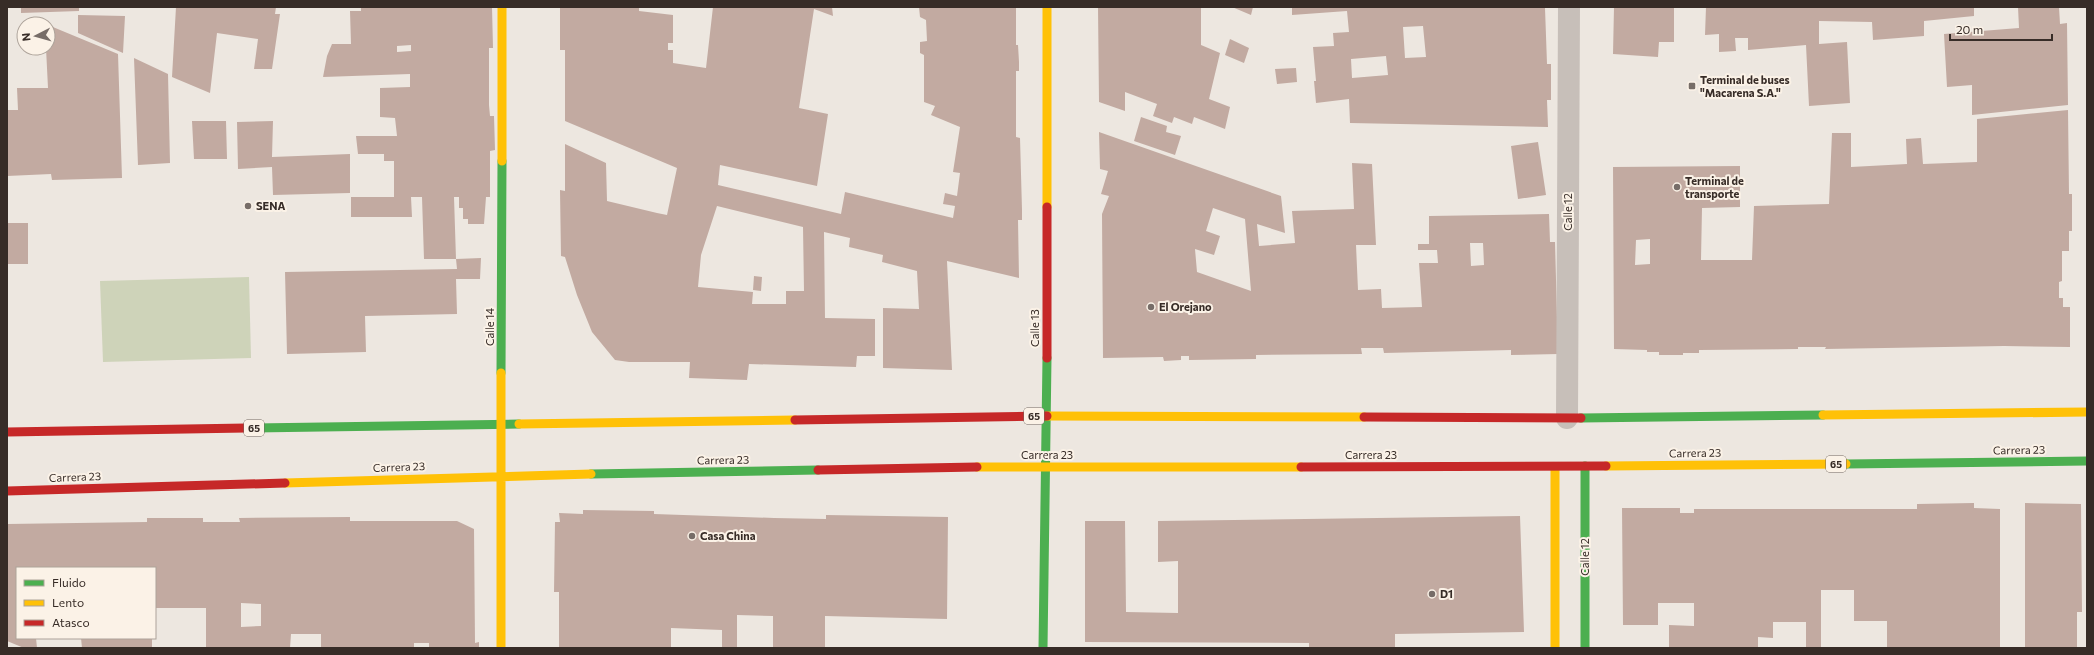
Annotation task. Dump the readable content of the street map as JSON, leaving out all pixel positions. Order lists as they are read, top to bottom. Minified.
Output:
{"streets":{"main road":["Calle 12","Calle 14","Calle 13","65","Carrera 23"]},"crossings":[["Calle 12","65"],["Calle 12","Carrera 23"],["Calle 14","65"],["Calle 14","Carrera 23"],["Calle 13","65"],["Calle 13","Carrera 23"]],"places":{"transit":["Terminal de buses \"Macarena S.A.\""],"other":["Terminal de transporte","SENA","El Orejano","Casa China","D1"]},"legend":["Fluido","Lento","Atasco"],"scale_bar":"20 m","north":"left"}
